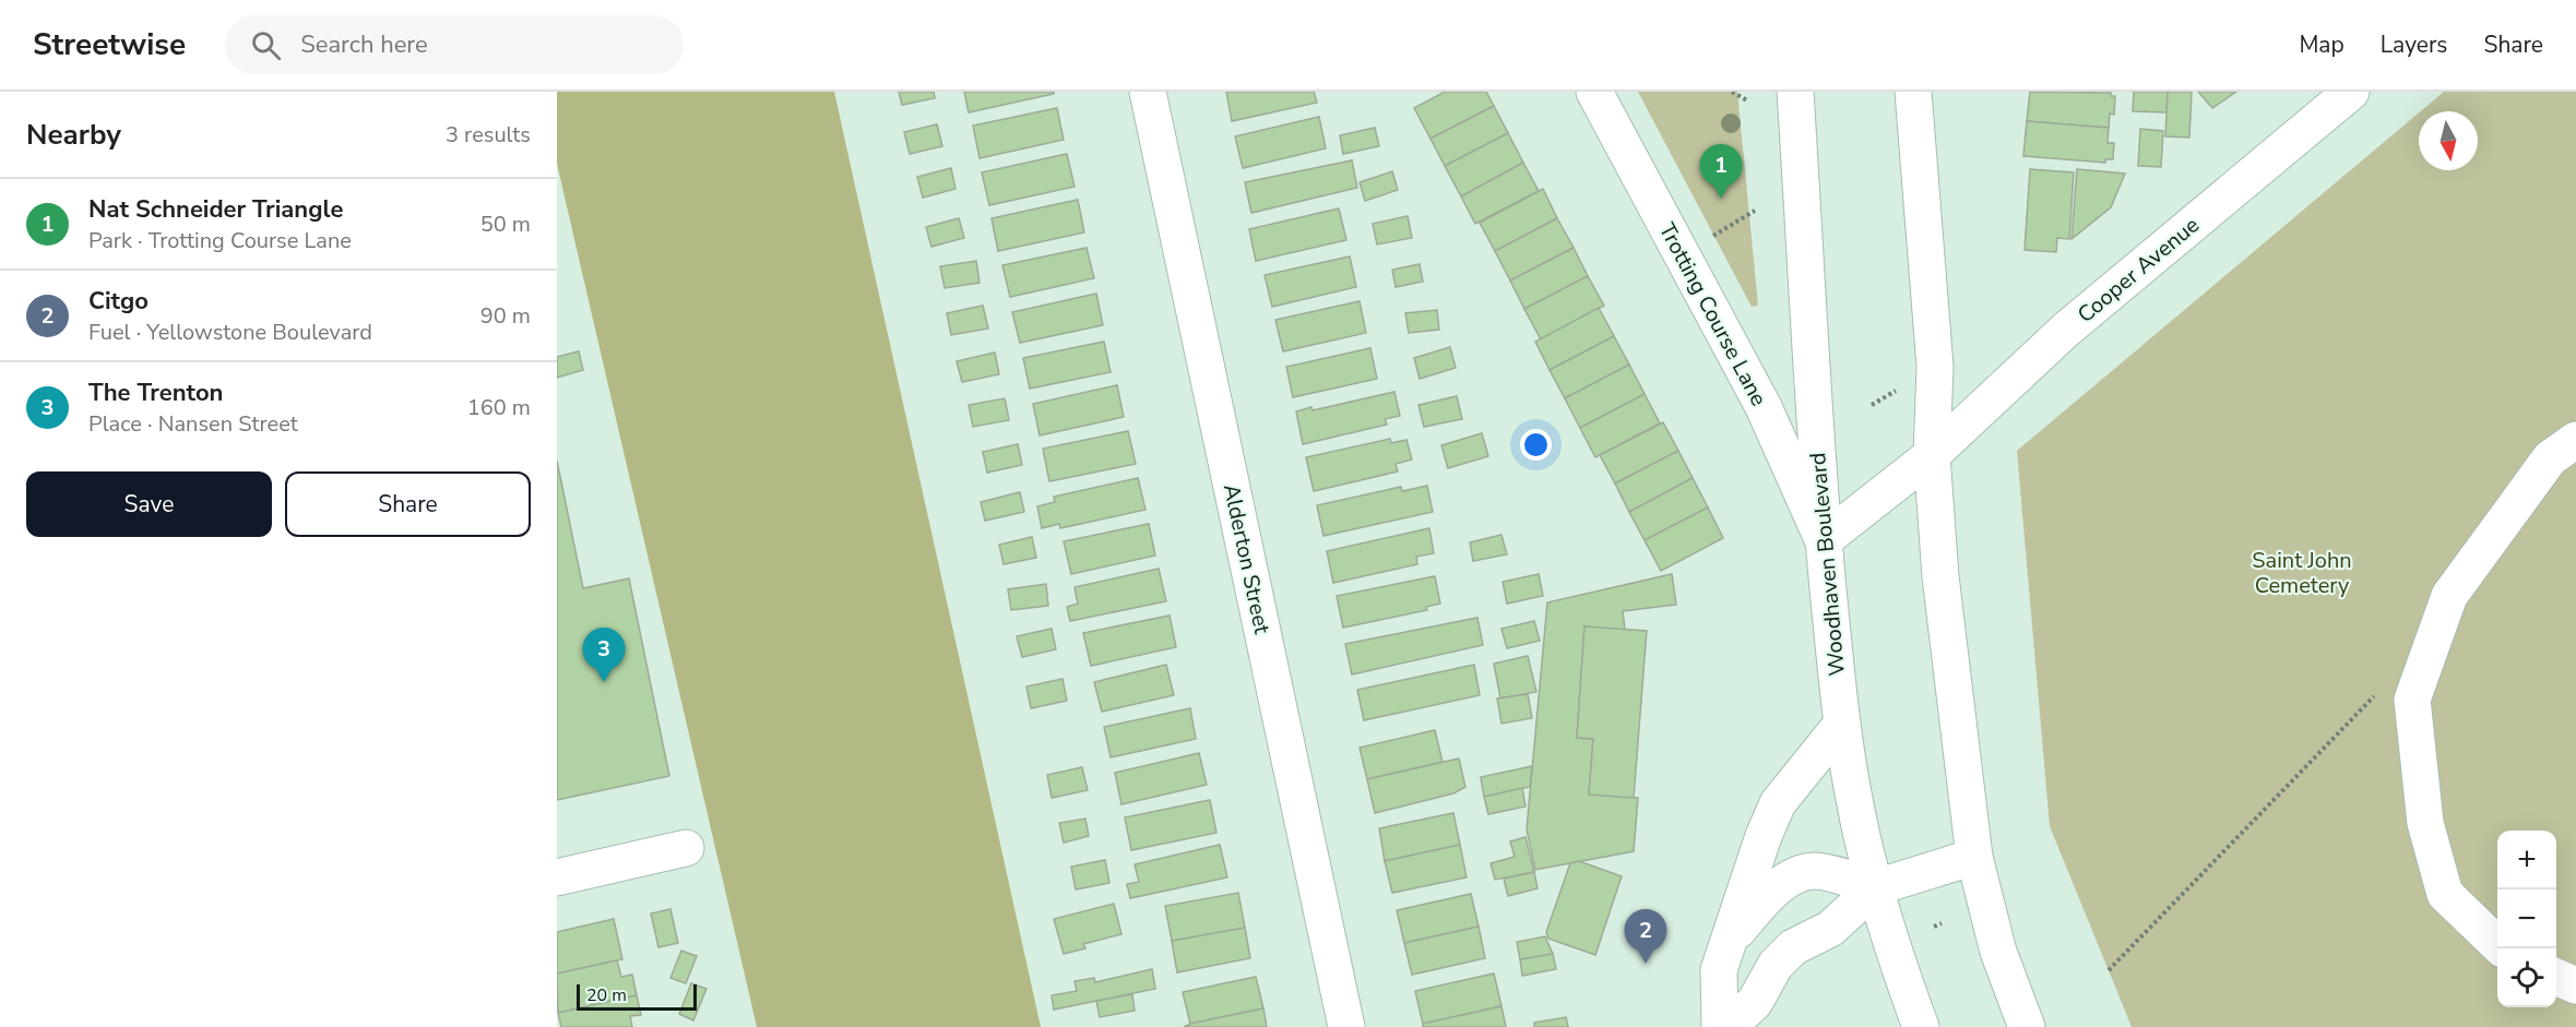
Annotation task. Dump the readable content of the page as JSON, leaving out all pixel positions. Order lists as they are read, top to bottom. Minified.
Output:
{"streets":{"main road":["Cooper Avenue","Trotting Course Lane","Alderton Street","Woodhaven Boulevard"]},"crossings":[["Cooper Avenue","Trotting Course Lane"],["Cooper Avenue","Woodhaven Boulevard"],["Trotting Course Lane","Woodhaven Boulevard"]],"parks":["Saint John Cemetery"],"scale_bar":"20 m","north":"bottom","page":{"header":"Streetwise","search":"Search here","nav":["Map","Layers","Share"],"heading":["Nearby","3 results"],"pins":["1","3","2"],"list":[{"mark":"1","name":"Nat Schneider Triangle","note":"Park · Trotting Course Lane","value":"50 m"},{"mark":"2","name":"Citgo","note":"Fuel · Yellowstone Boulevard","value":"90 m"},{"mark":"3","name":"The Trenton","note":"Place · Nansen Street","value":"160 m"}],"buttons":["Save","Share"],"map_buttons":["+","−"],"scale":"20 m"}}
